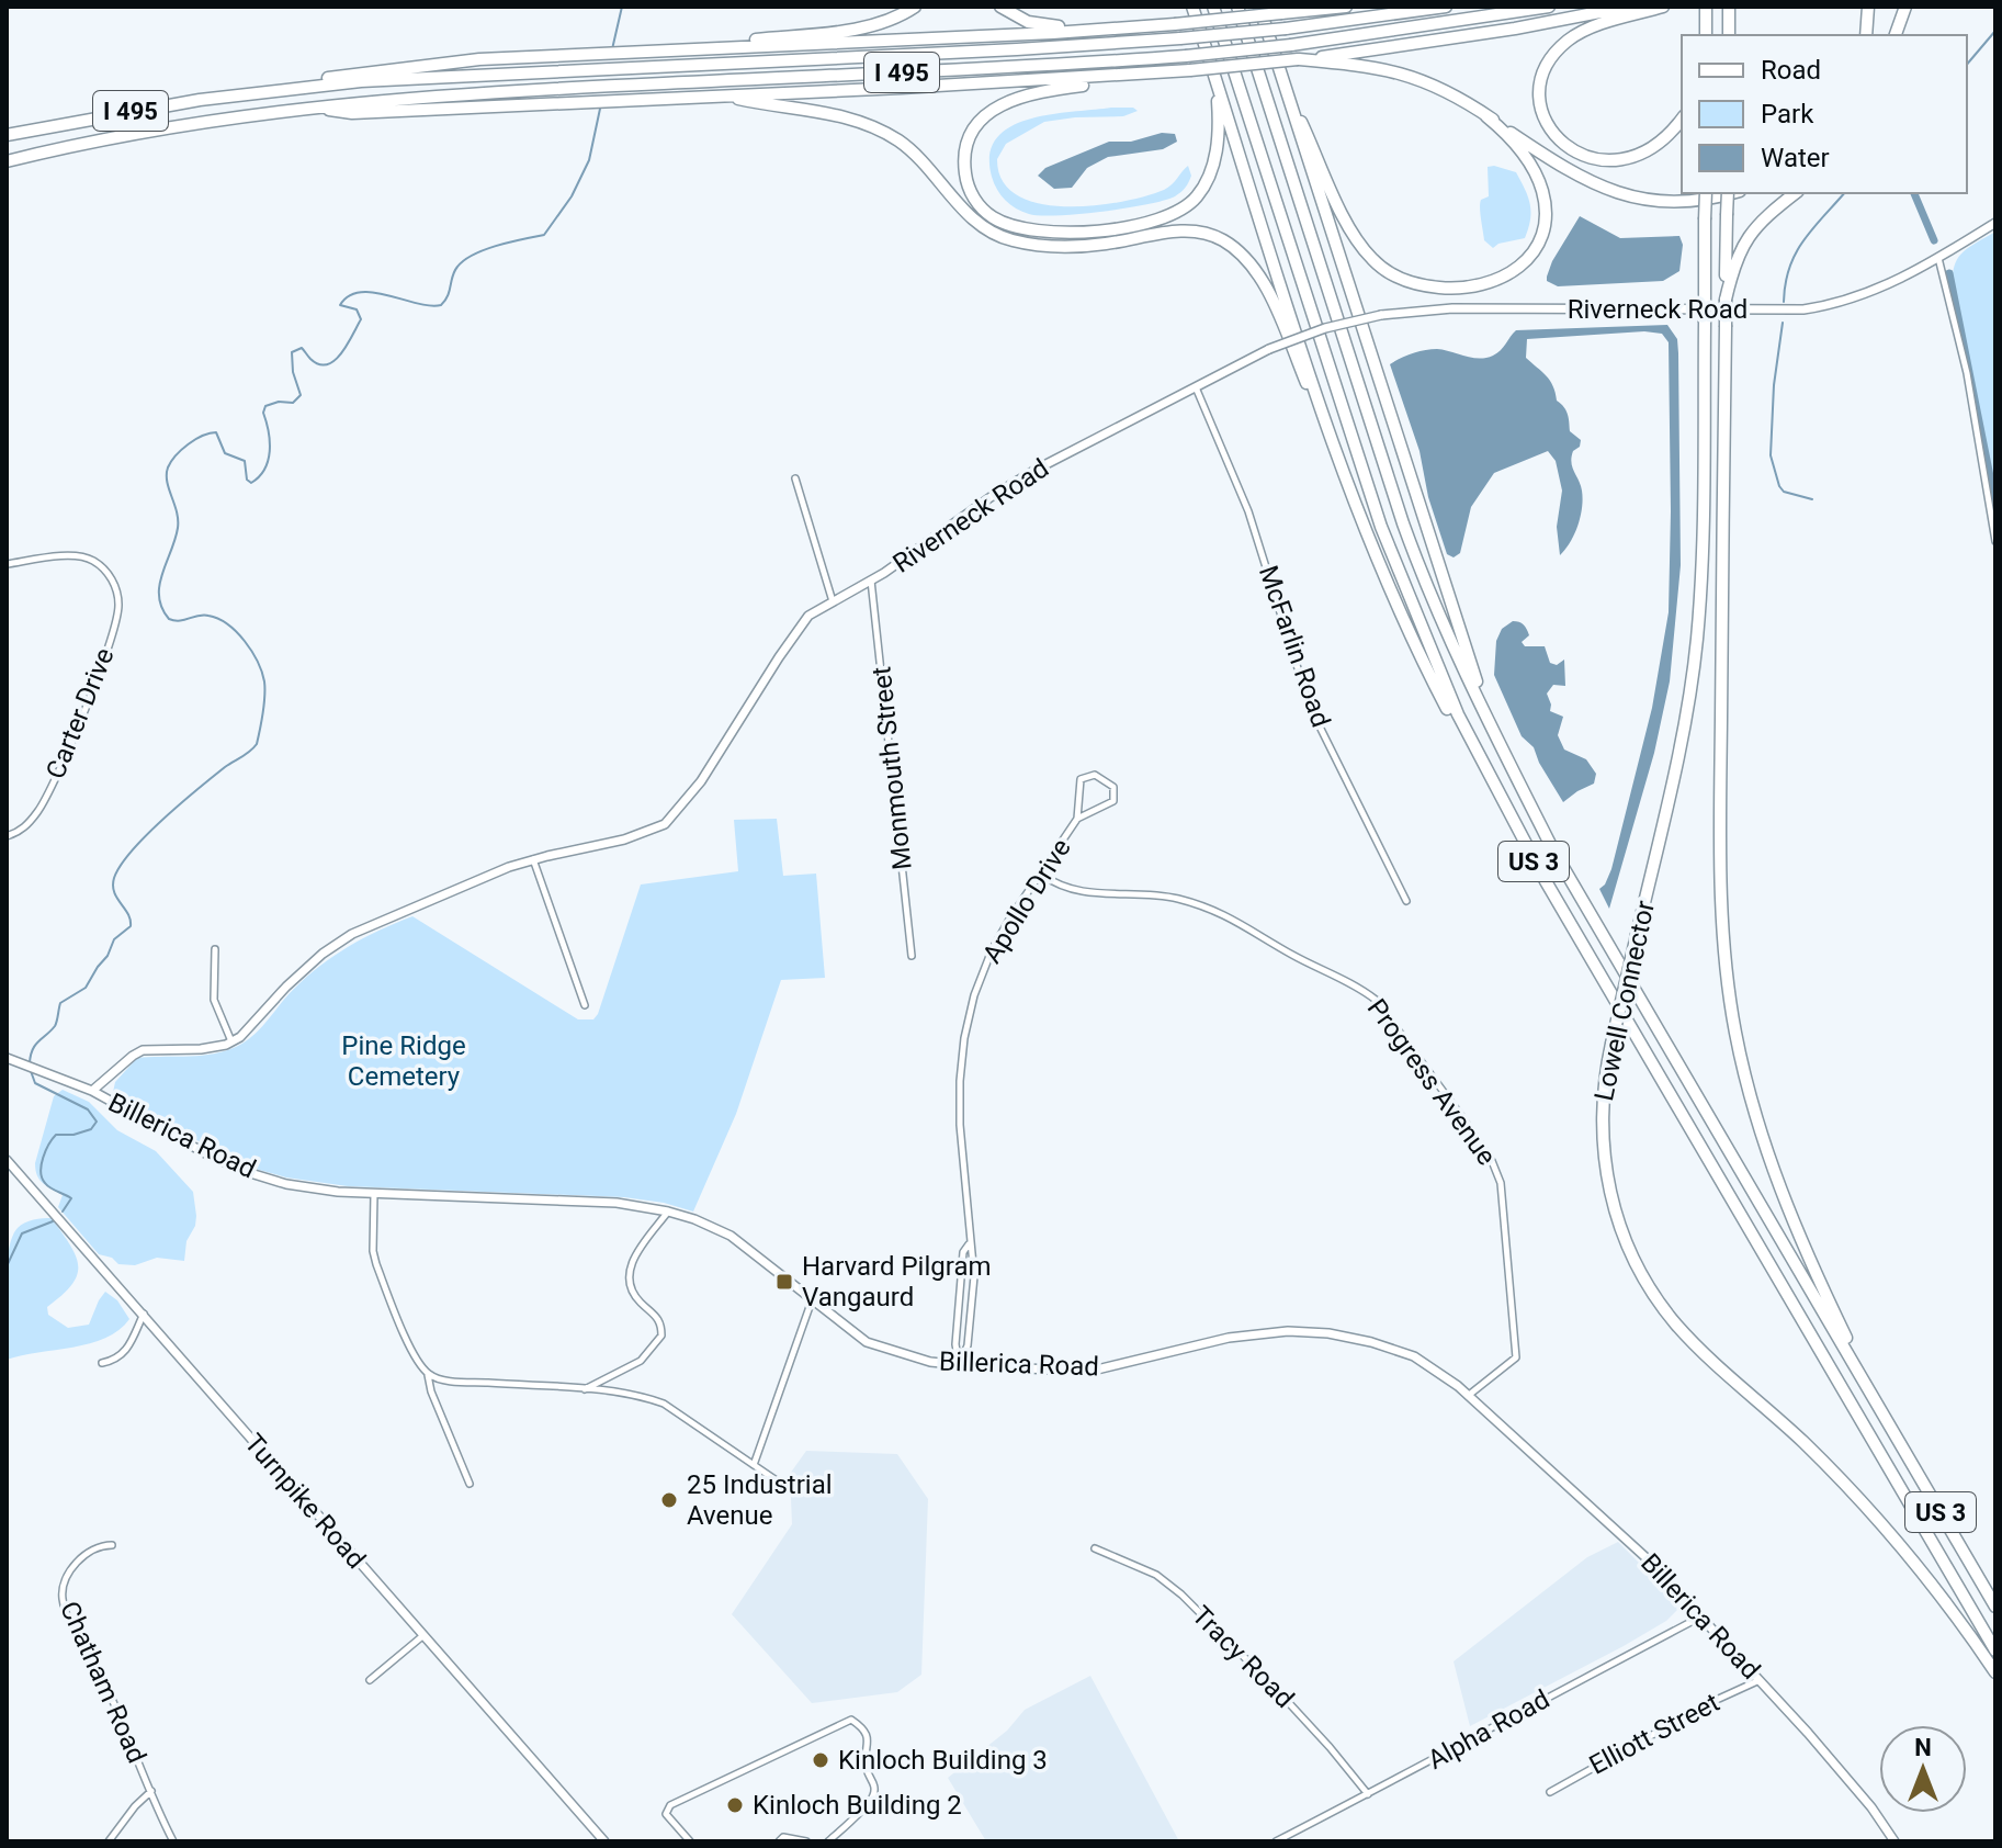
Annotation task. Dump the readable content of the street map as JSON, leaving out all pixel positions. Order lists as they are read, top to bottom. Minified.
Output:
{"streets":{"highway":["I 495","US 3","Lowell Connector"],"main road":["Riverneck Road","Billerica Road","Turnpike Road"],"street":["McFarlin Road","Carter Drive","Monmouth Street","Apollo Drive","Progress Avenue","Tracy Road","Chatham Road","Alpha Road","Elliott Street"]},"crossings":[["Riverneck Road","McFarlin Road"],["Riverneck Road","Monmouth Street"],["Apollo Drive","Progress Avenue"],["Apollo Drive","Billerica Road"],["Progress Avenue","Billerica Road"],["Billerica Road","Alpha Road"],["Billerica Road","Elliott Street"],["Tracy Road","Alpha Road"]],"parks":["Pine Ridge Cemetery"],"places":{"transit":["Harvard Pilgram Vangaurd"],"other":["25 Industrial Avenue","Kinloch Building 3","Kinloch Building 2"]},"legend":["Road","Park","Water"],"north":"top"}
